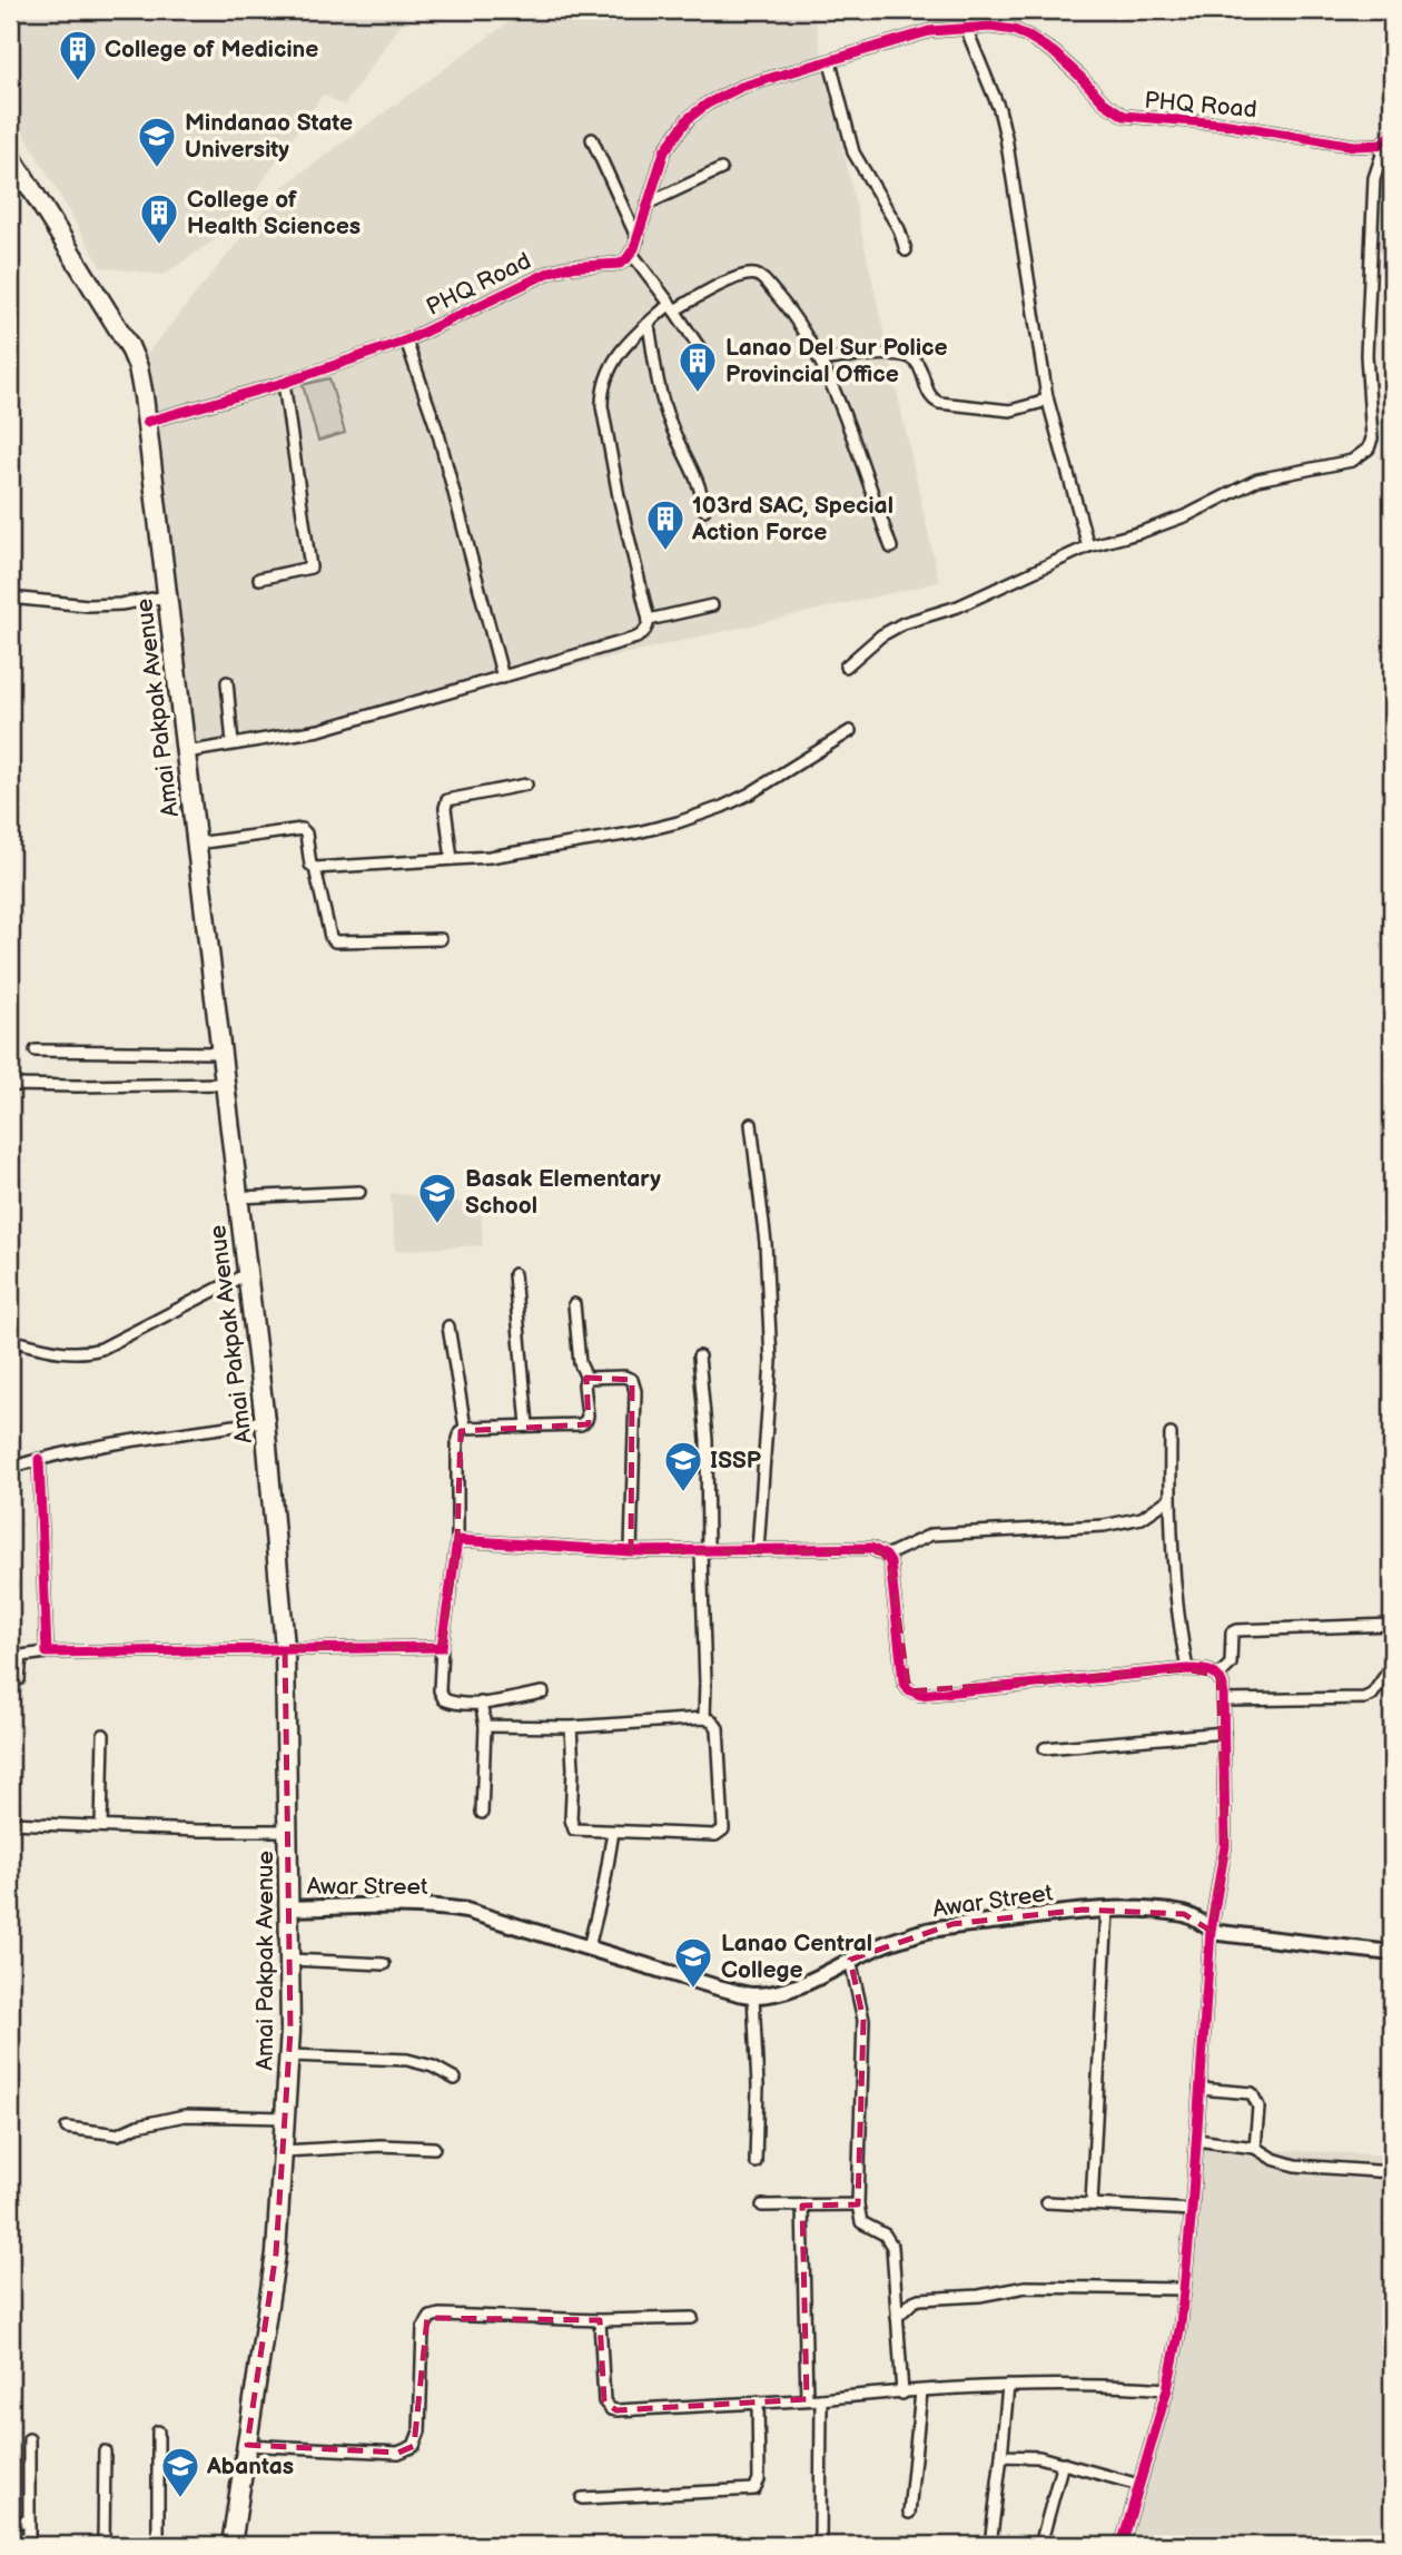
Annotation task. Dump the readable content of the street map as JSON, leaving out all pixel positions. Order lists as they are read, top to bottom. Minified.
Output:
{"streets":{"highway":["Amai Pakpak Avenue"],"street":["PHQ Road","Awar Street"]},"crossings":[["PHQ Road","Amai Pakpak Avenue"],["Amai Pakpak Avenue","Awar Street"]],"places":{"building":["College of Medicine","College of Health Sciences","Lanao Del Sur Police Provincial Office","103rd SAC, Special Action Force"],"school or university":["Mindanao State University","Basak Elementary School","ISSP","Lanao Central College","Abantas"]}}
